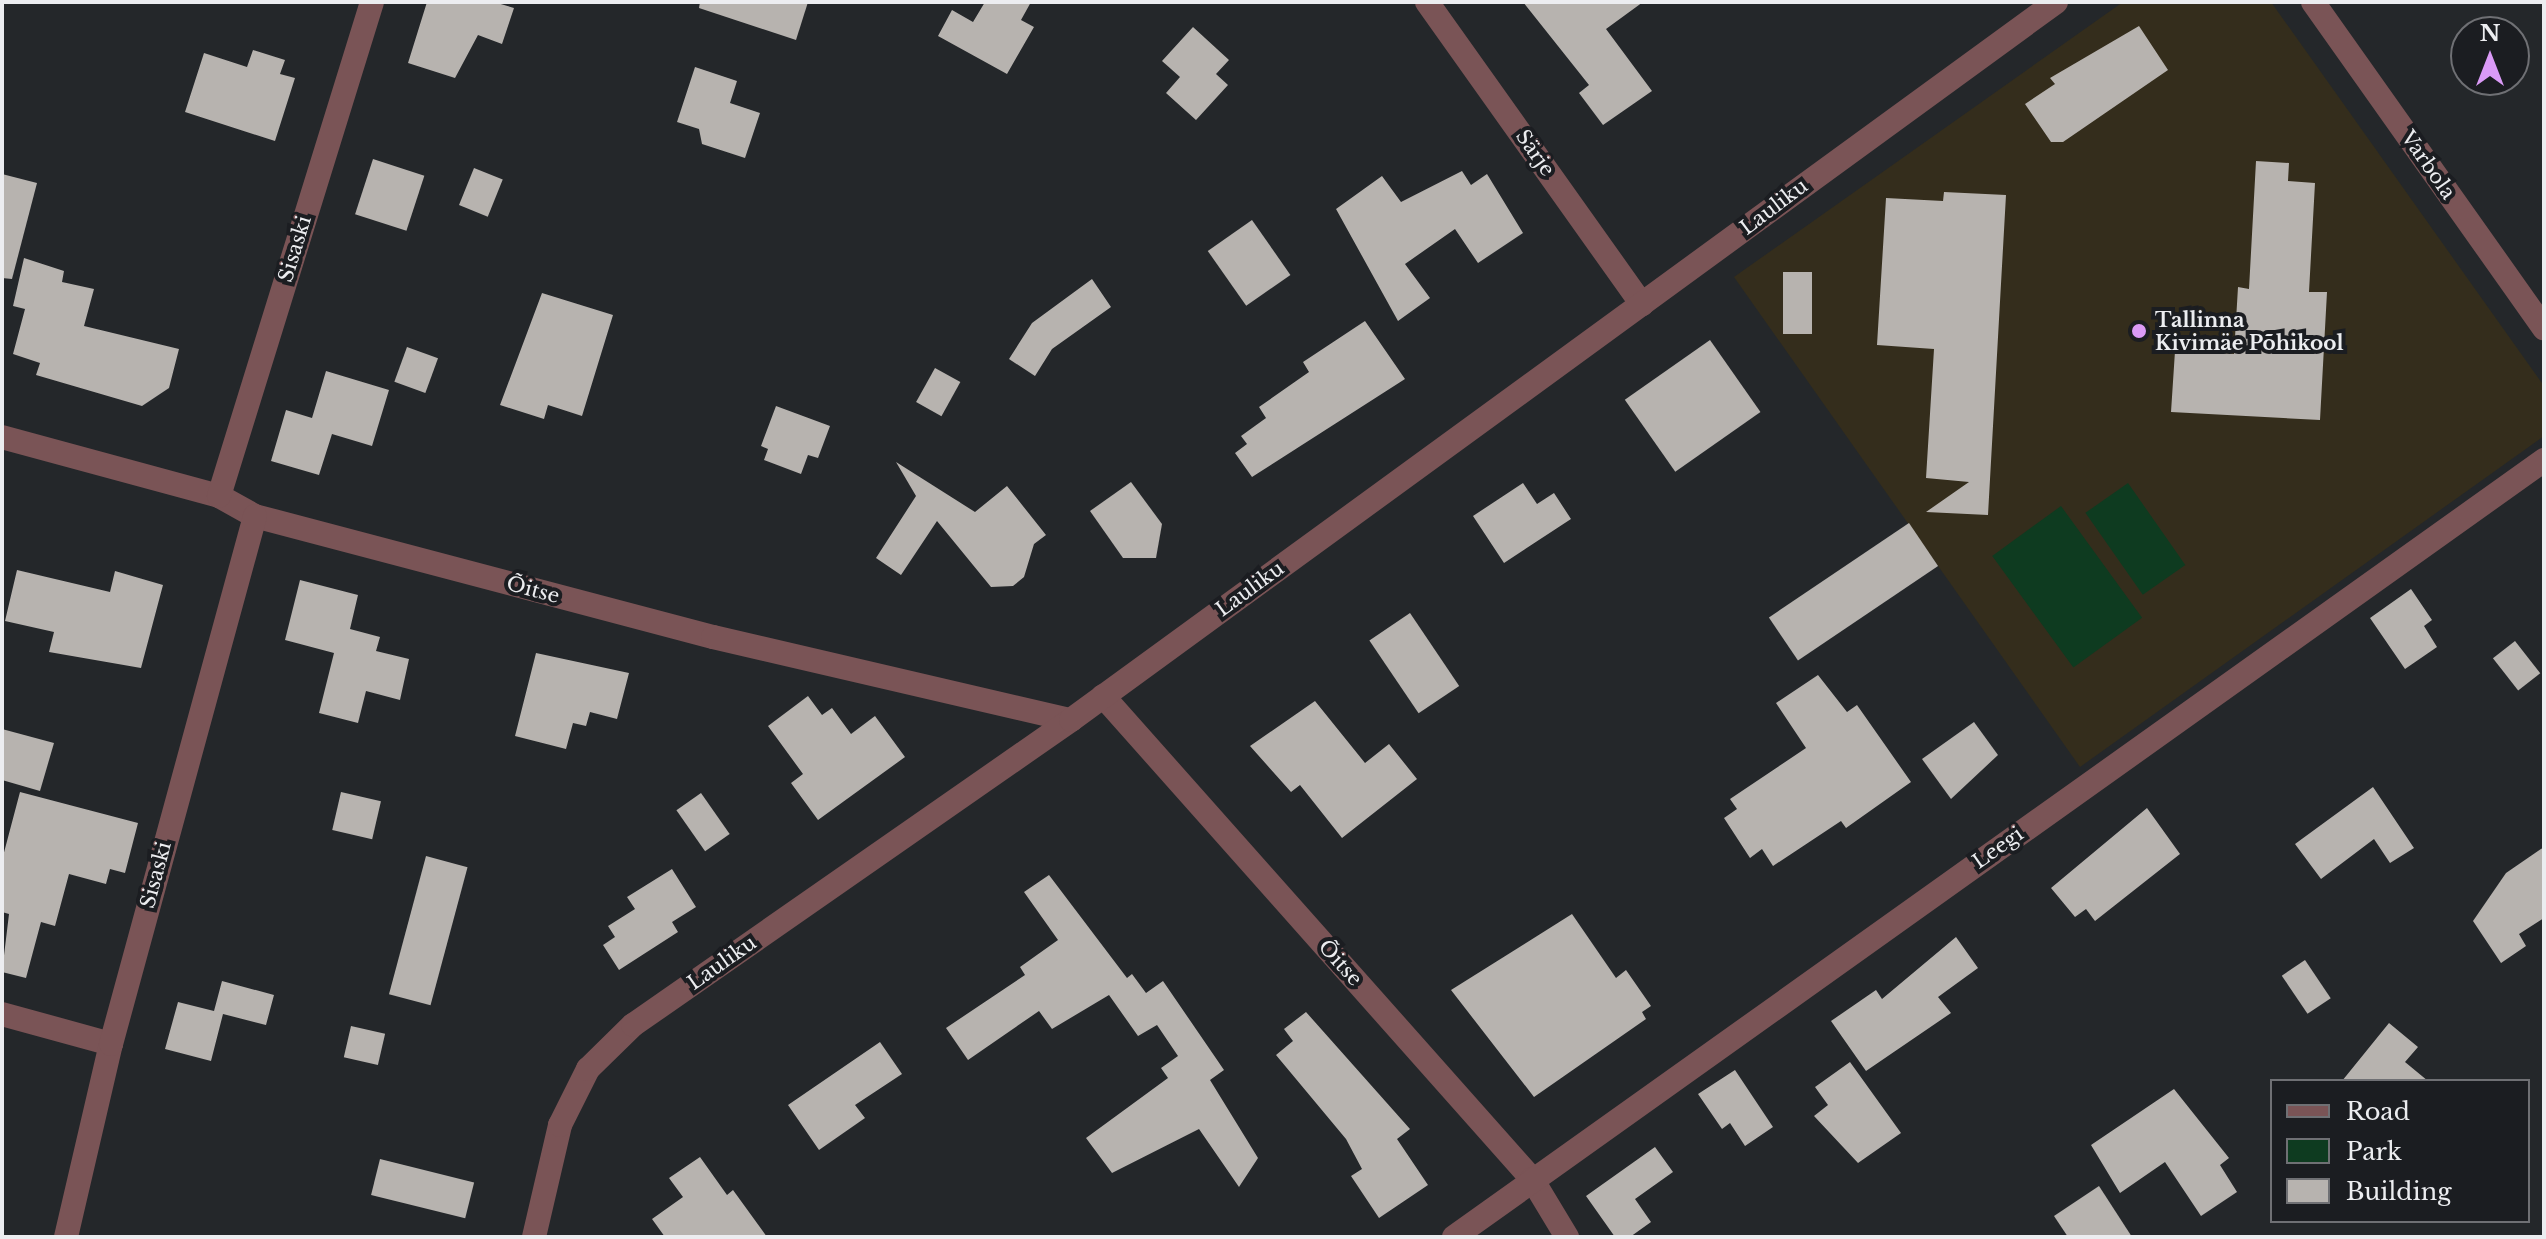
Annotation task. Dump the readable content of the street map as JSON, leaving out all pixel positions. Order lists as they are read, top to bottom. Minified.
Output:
{"streets":{"street":["Särje","Varbola","Lauliku","Sisaski","Õitse","Leegi"]},"crossings":[["Särje","Lauliku"],["Lauliku","Õitse"],["Sisaski","Õitse"],["Õitse","Leegi"]],"places":["Tallinna Kivimäe Põhikool"],"legend":["Road","Park","Building"],"north":"top"}
